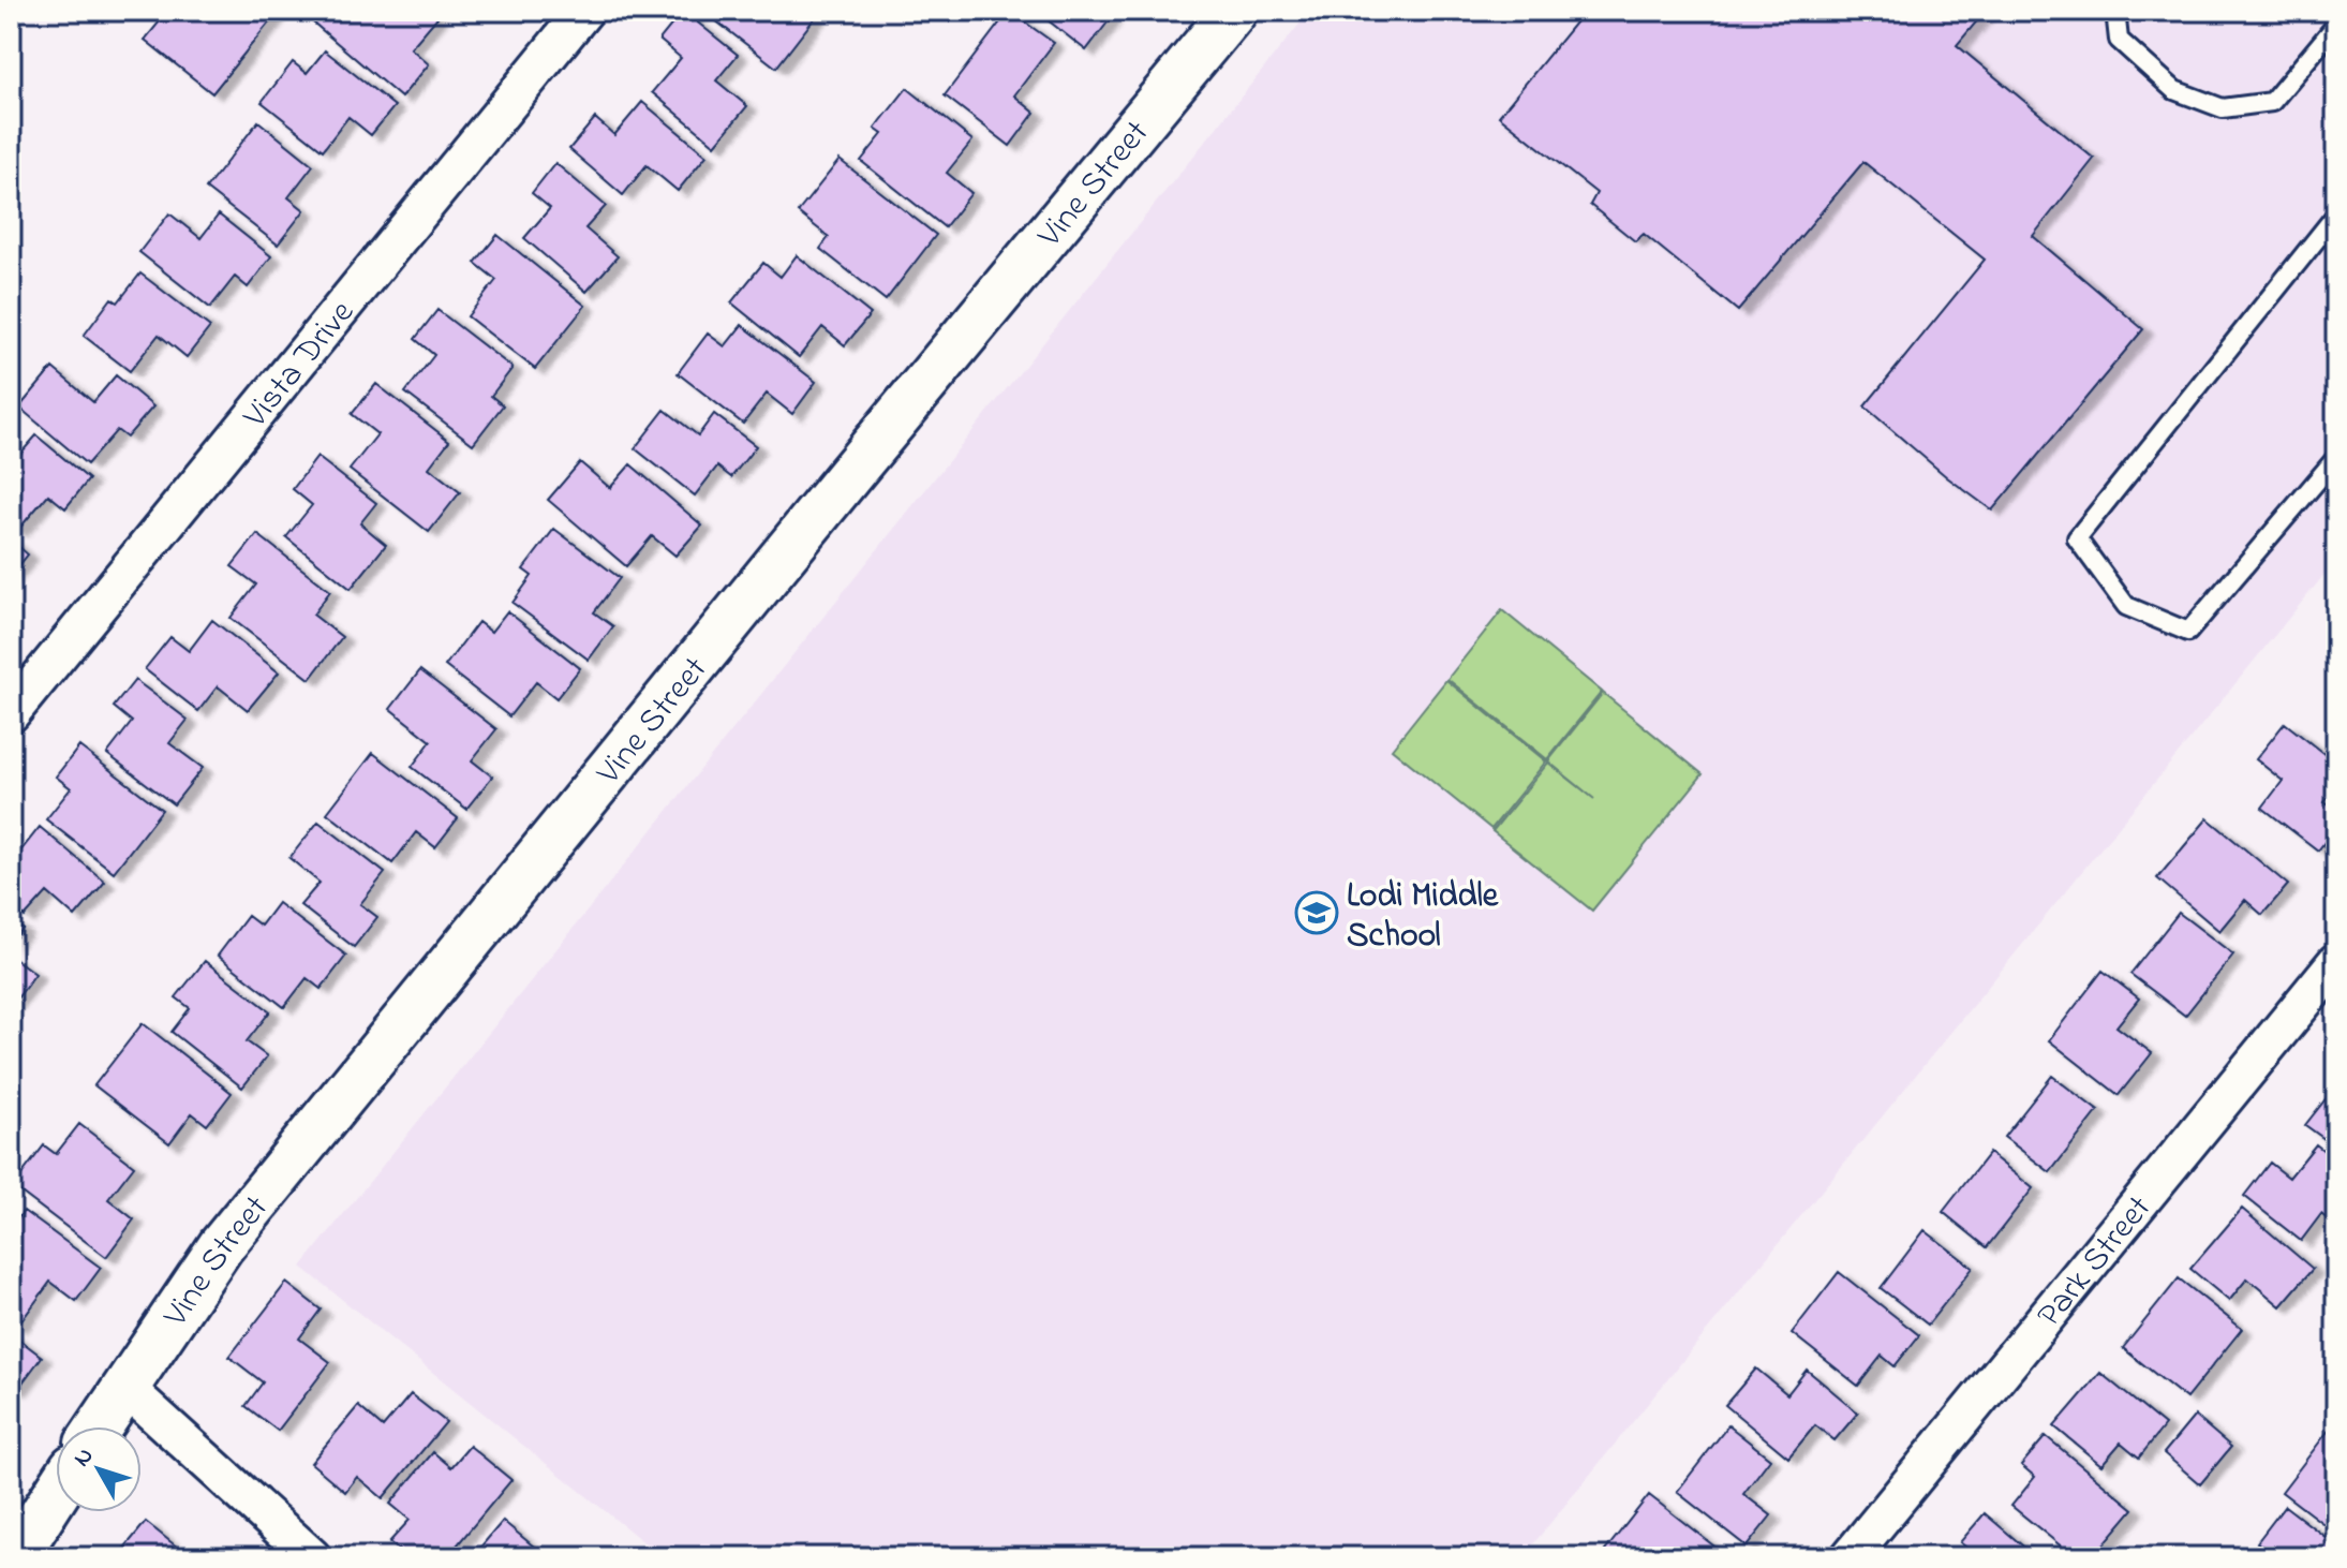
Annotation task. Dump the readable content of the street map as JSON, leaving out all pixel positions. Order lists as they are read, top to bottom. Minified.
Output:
{"streets":{"street":["Vine Street","Vista Drive","Park Street"]},"places":{"school or university":["Lodi Middle School"]},"north":"top left"}
